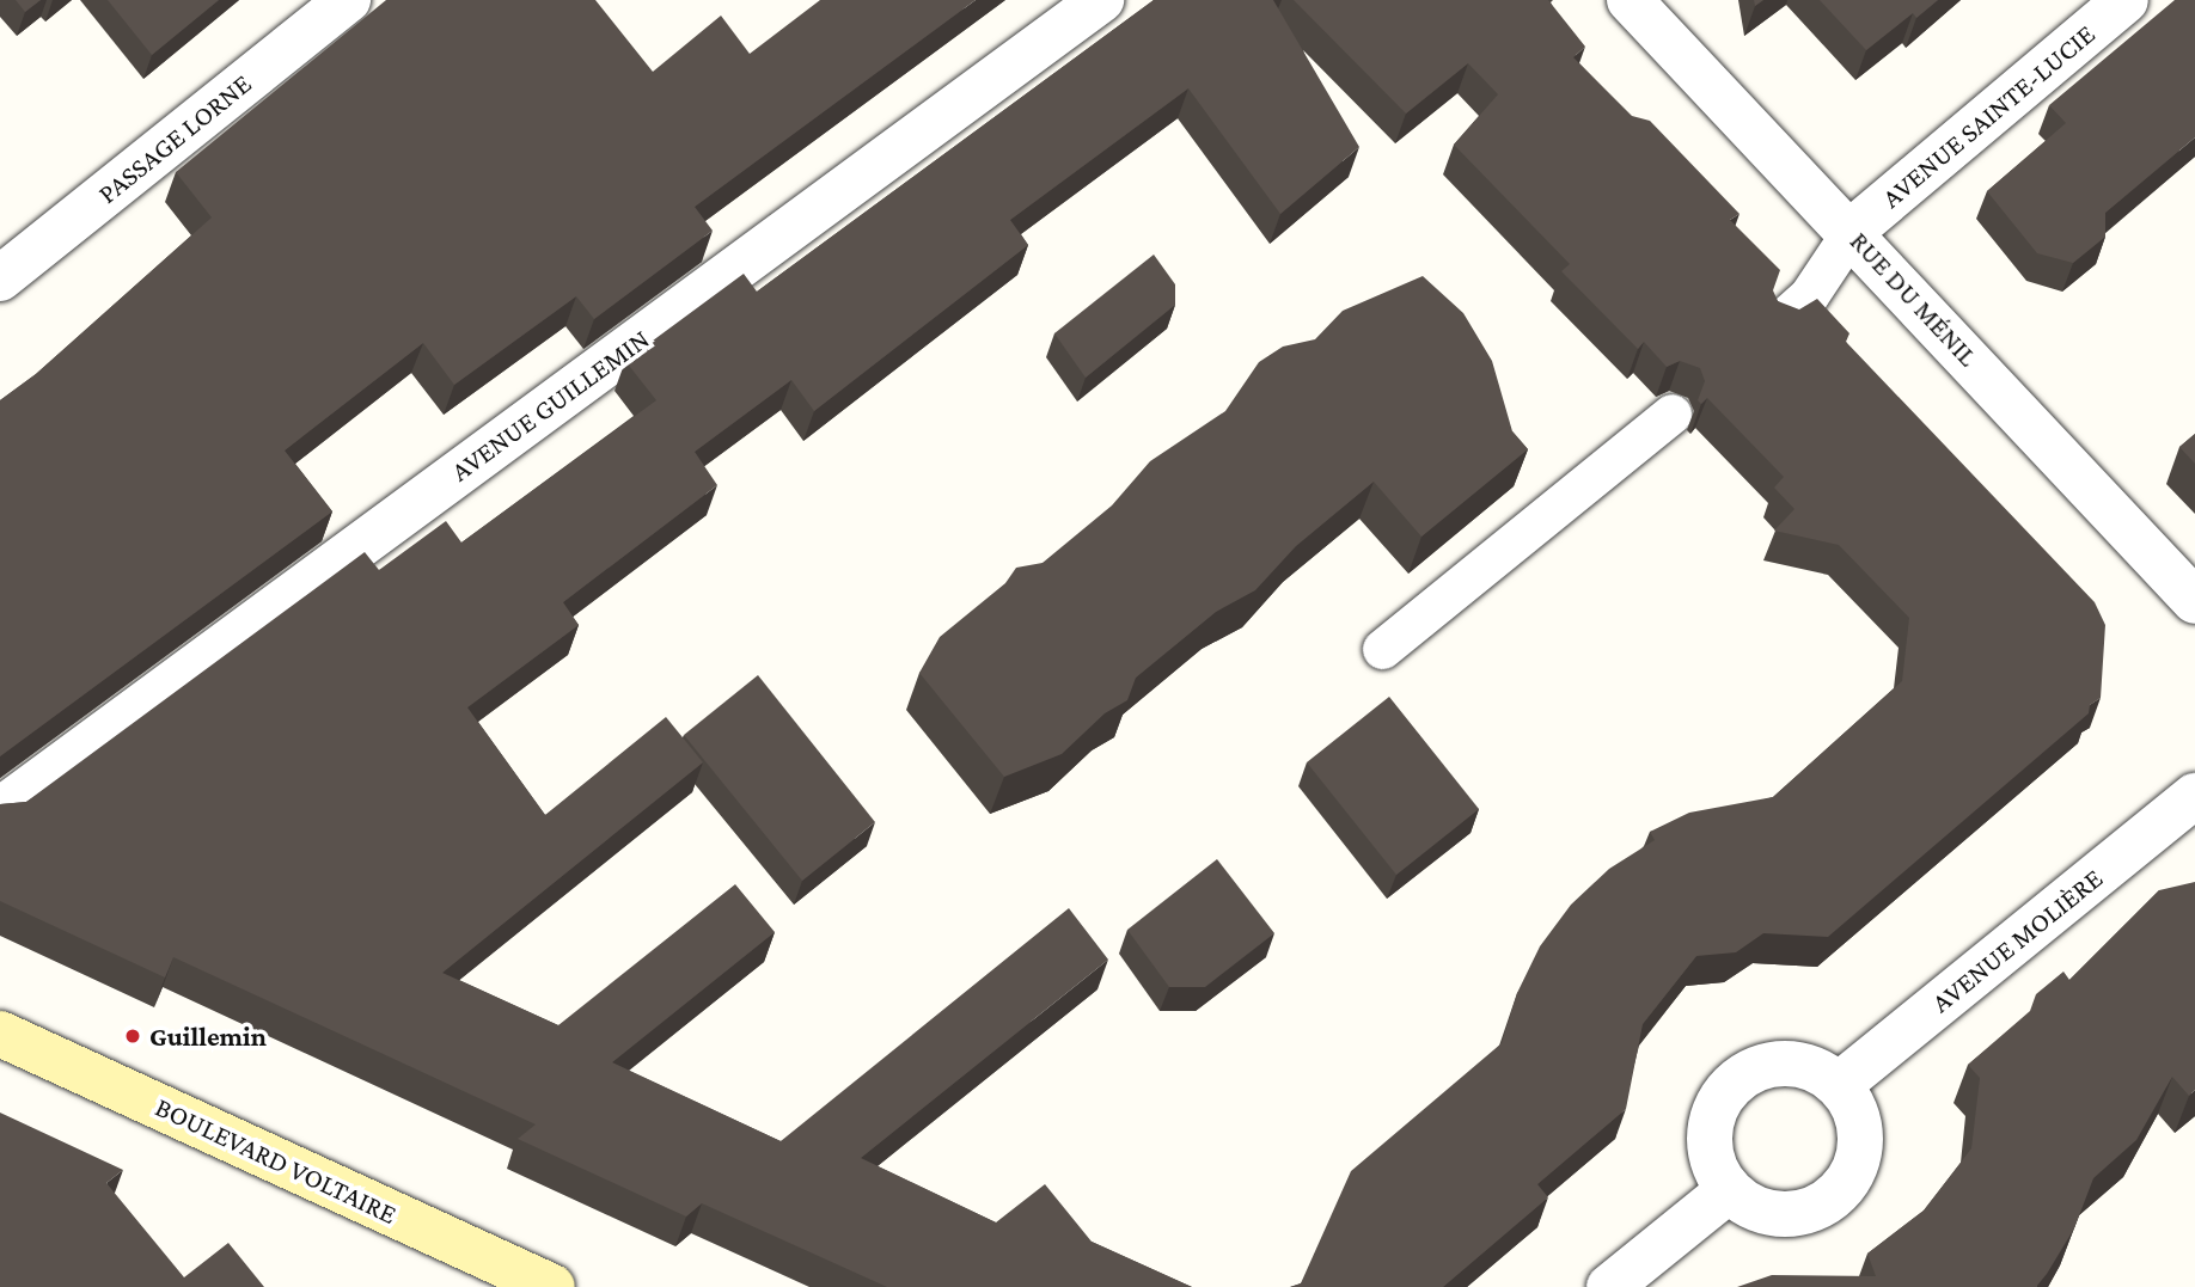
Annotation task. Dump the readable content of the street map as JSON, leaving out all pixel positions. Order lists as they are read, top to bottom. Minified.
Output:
{"streets":{"main road":["BOULEVARD VOLTAIRE"],"street":["AVENUE SAINTE-LUCIE","PASSAGE LORNE","RUE DU MÉNIL","AVENUE GUILLEMIN","AVENUE MOLIÈRE"]},"crossings":[["AVENUE SAINTE-LUCIE","RUE DU MÉNIL"]],"places":["Guillemin"]}
